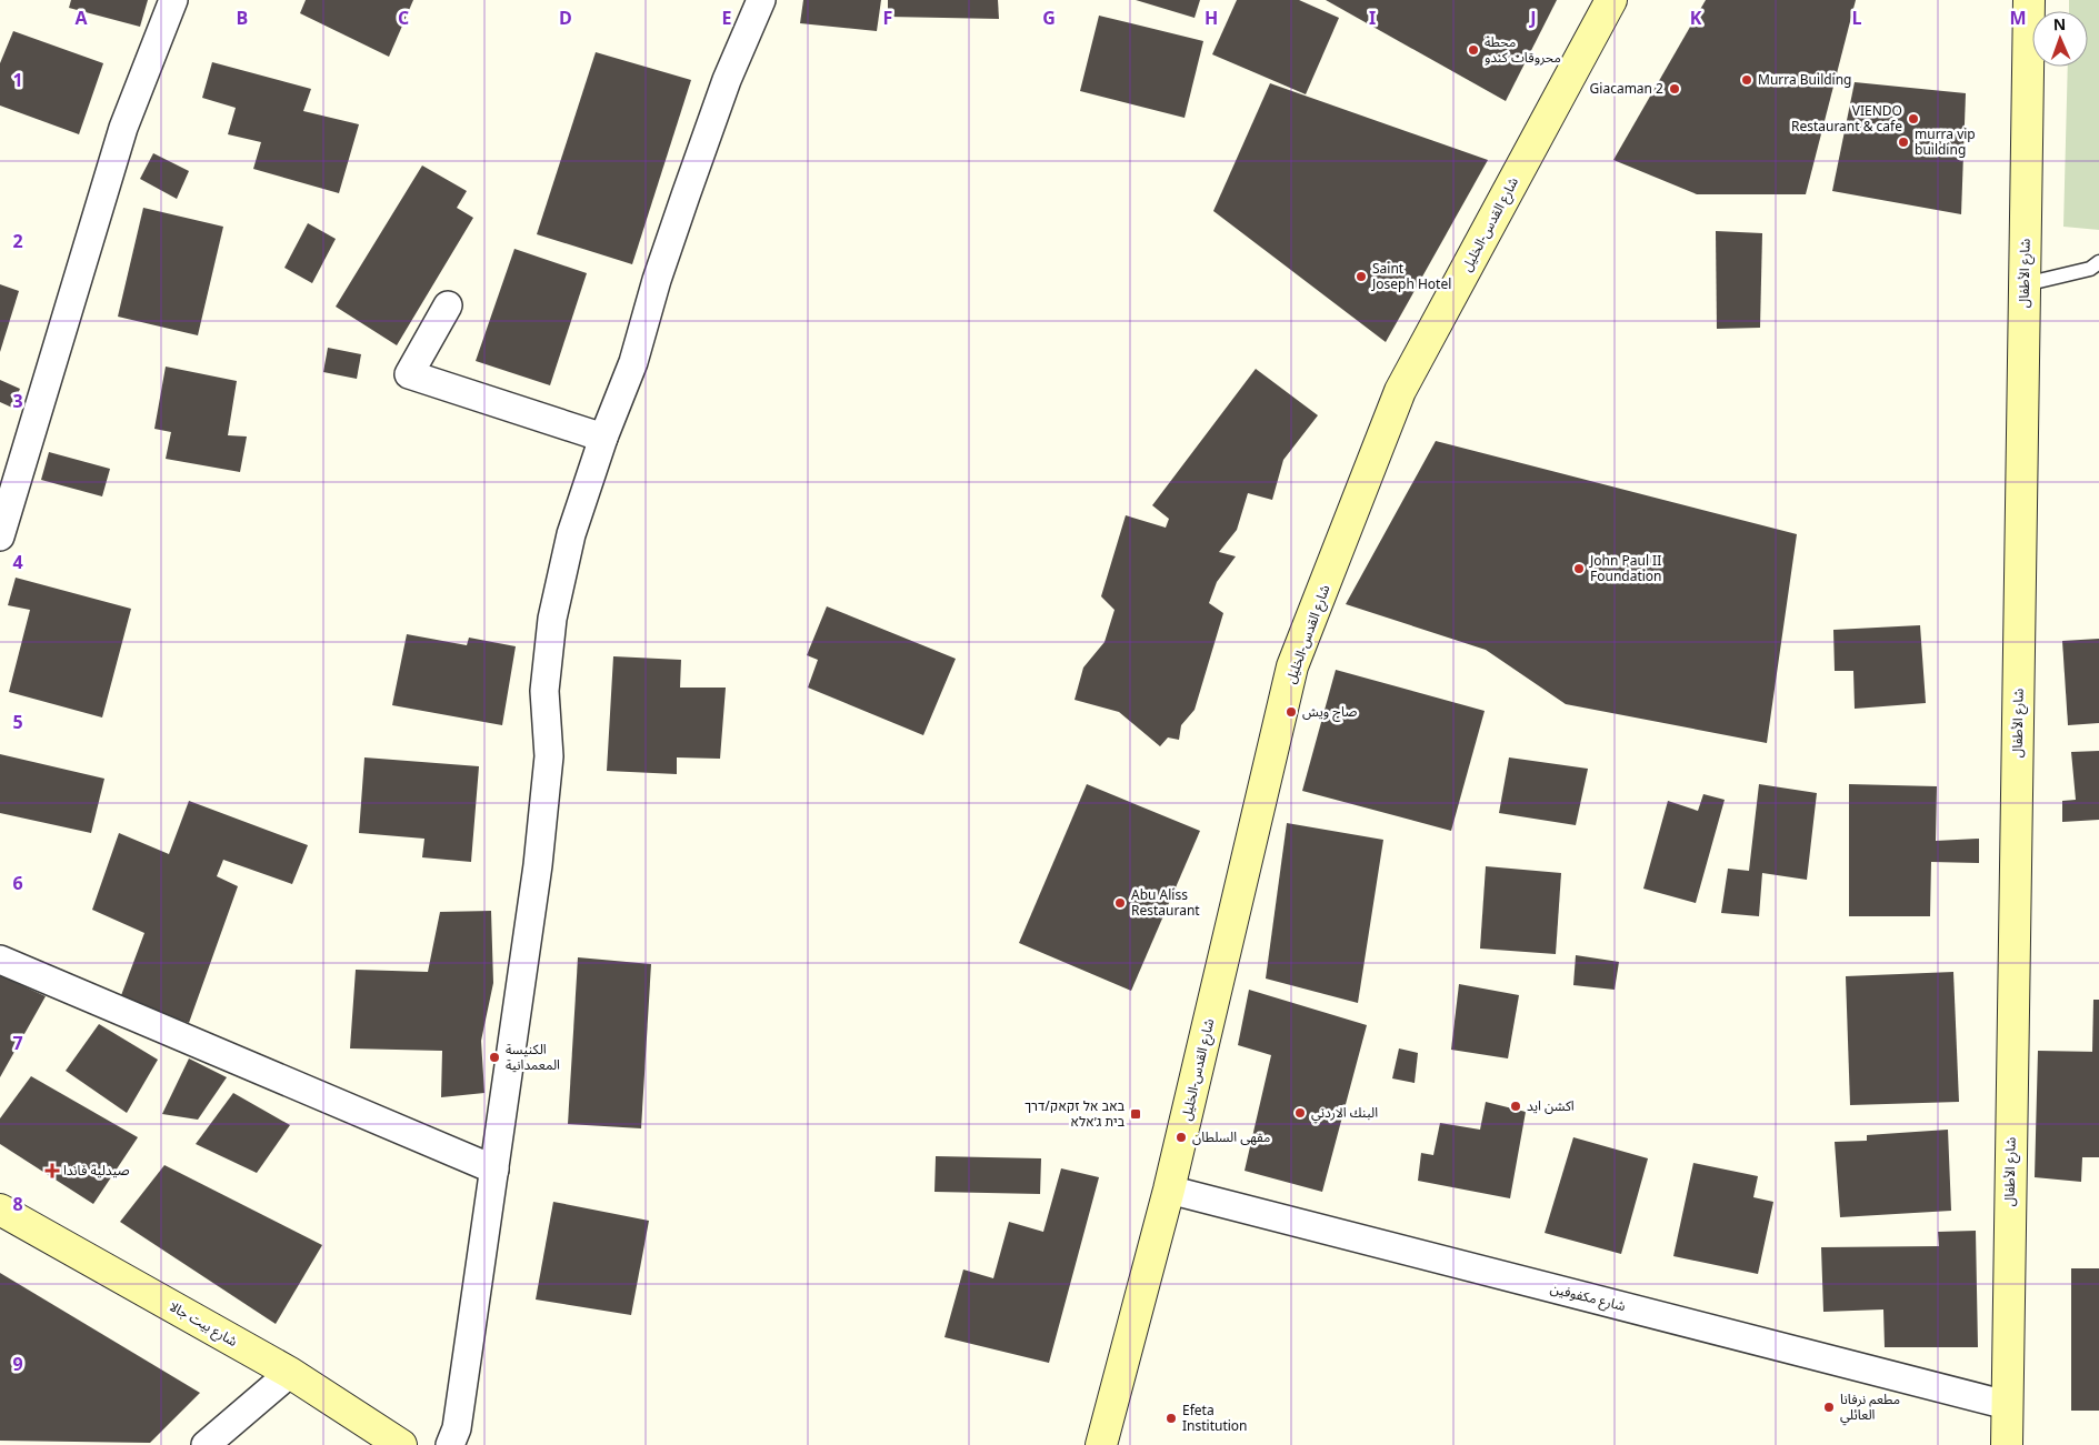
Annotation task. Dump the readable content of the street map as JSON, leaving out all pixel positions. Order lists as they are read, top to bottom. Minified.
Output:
{"streets":{"street":["شارع القدس-الخليل","شارع الأطفال","شارع مكفوفين","شارع بيت جالا"]},"crossings":[["شارع القدس-الخليل","شارع مكفوفين"],["شارع الأطفال","شارع مكفوفين"]],"places":{"other":["محطة محروقات كندو","Murra Building","Giacaman 2","VIENDO Restaurant & cafe","murra vip building","Saint Joseph Hotel","John Paul II Foundation","صاج ويش","Abu Aliss Restaurant","الكنيسة المعمدانية","اكشن ايد","البنك الاردني","مقهى السلطان","مطعم نرفانا العائلي","Efeta Institution"],"transit":["באב אל זקאק/דרך בית ג׳אלא"],"health":["صيدلية فاندا"]},"north":"top","grid":{"columns":["A","B","C","D","E","F","G","H","I","J","K","L","M"],"rows":["1","2","3","4","5","6","7","8","9"]}}
